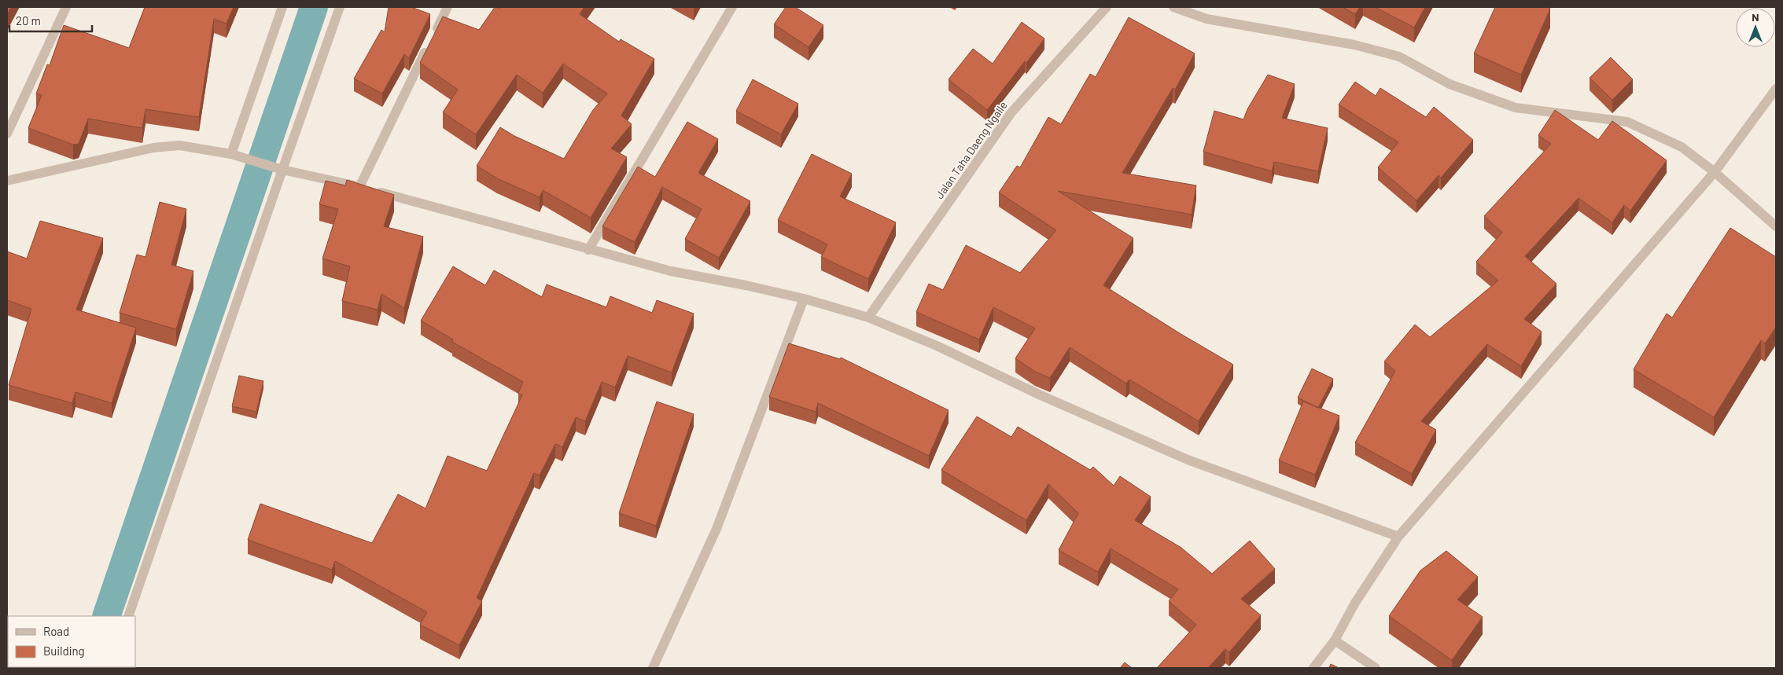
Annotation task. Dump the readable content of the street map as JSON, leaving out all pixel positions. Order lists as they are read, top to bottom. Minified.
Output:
{"streets":{"street":["Jalan Taha Daeng Ngalle"]},"legend":["Road","Building"],"scale_bar":"20 m","north":"top"}
